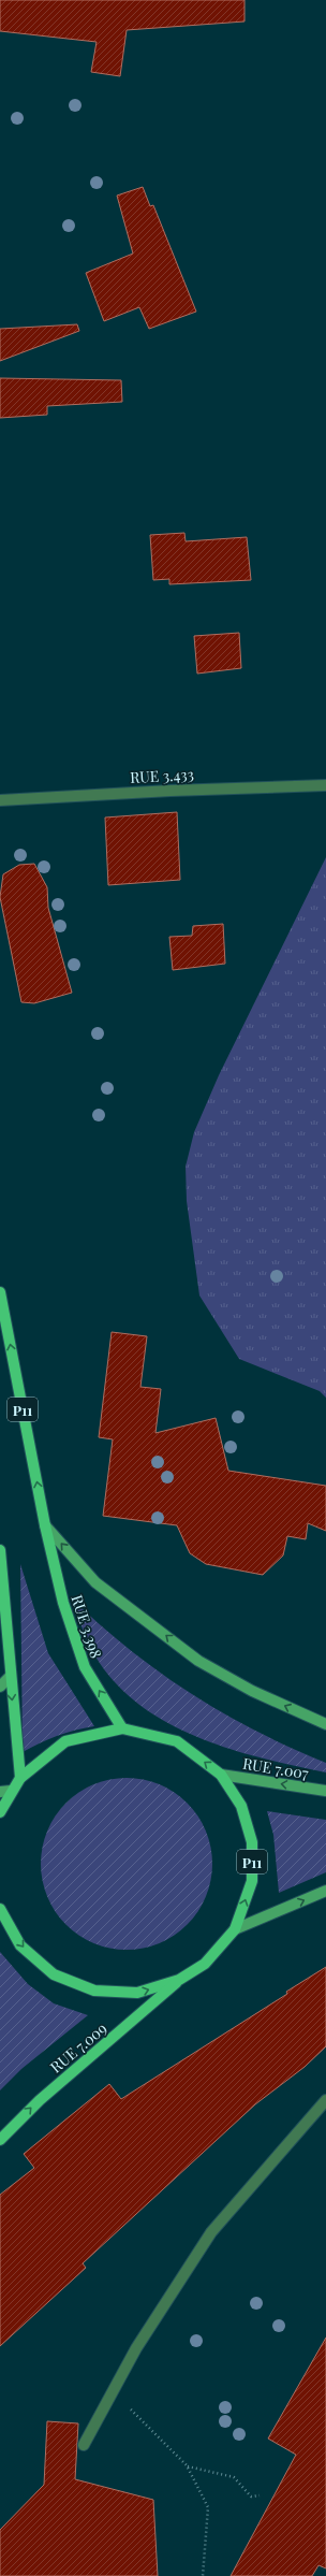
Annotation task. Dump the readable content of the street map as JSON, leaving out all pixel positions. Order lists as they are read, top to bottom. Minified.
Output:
{"streets":{"main road":["P11","RUE 3.398","RUE 7.007","RUE 7.009"],"street":["RUE 3.433"]},"crossings":[["P11","RUE 3.398"],["P11","RUE 7.007"],["P11","RUE 7.009"]],"one_way":["RUE 7.007","RUE 7.009"]}
